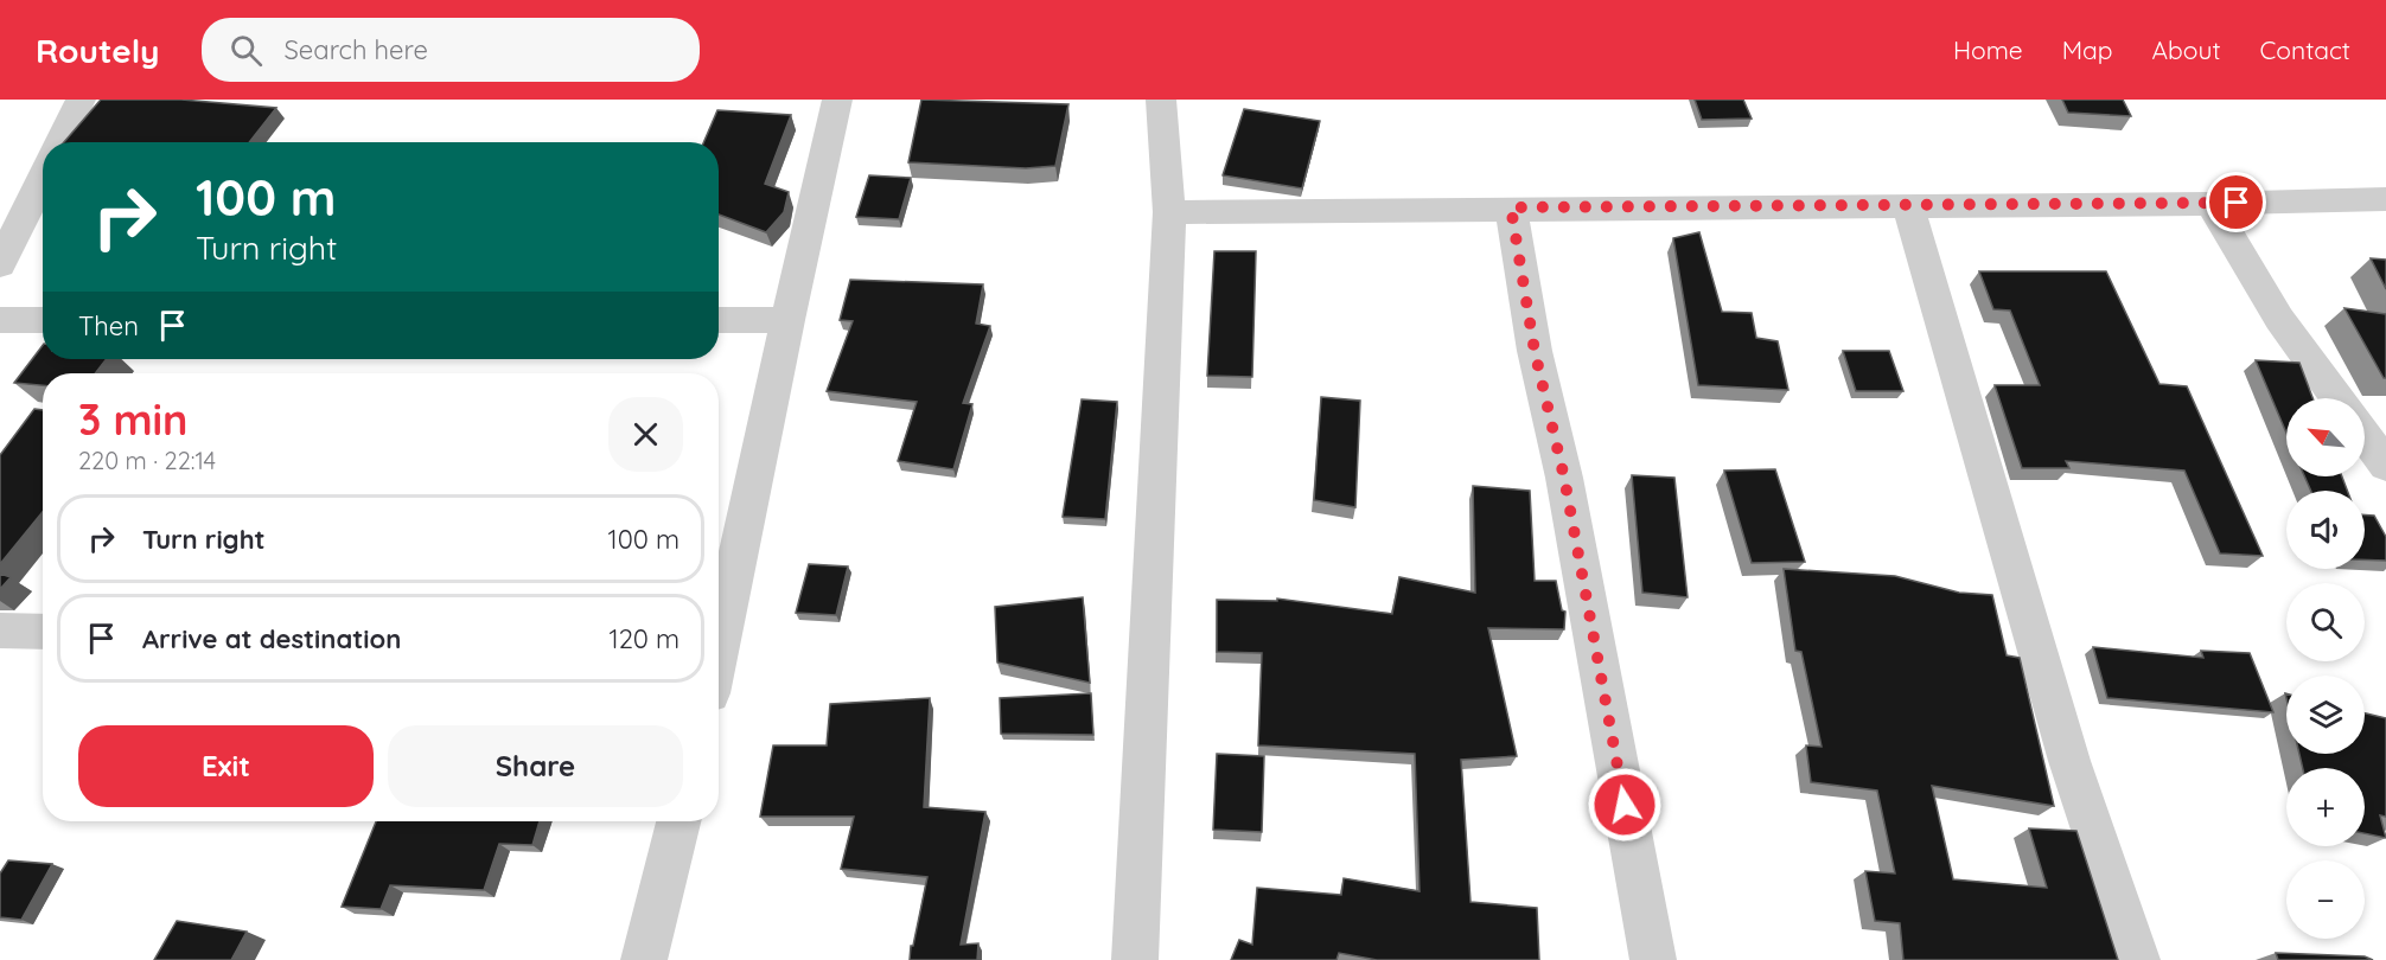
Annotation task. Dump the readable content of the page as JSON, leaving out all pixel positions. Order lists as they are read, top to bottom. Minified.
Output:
{"north":"top left","page":{"header":"Routely","search":"Search here","nav":["Home","Map","About","Contact"],"turn":["100 m","Turn right"],"then":"Then","heading":["3 min","220 m · 22:14"],"map_buttons":["+","−"],"list":[{"name":"Turn right","value":"100 m"},{"name":"Arrive at destination","value":"120 m"}],"buttons":["Exit","Share"]}}
